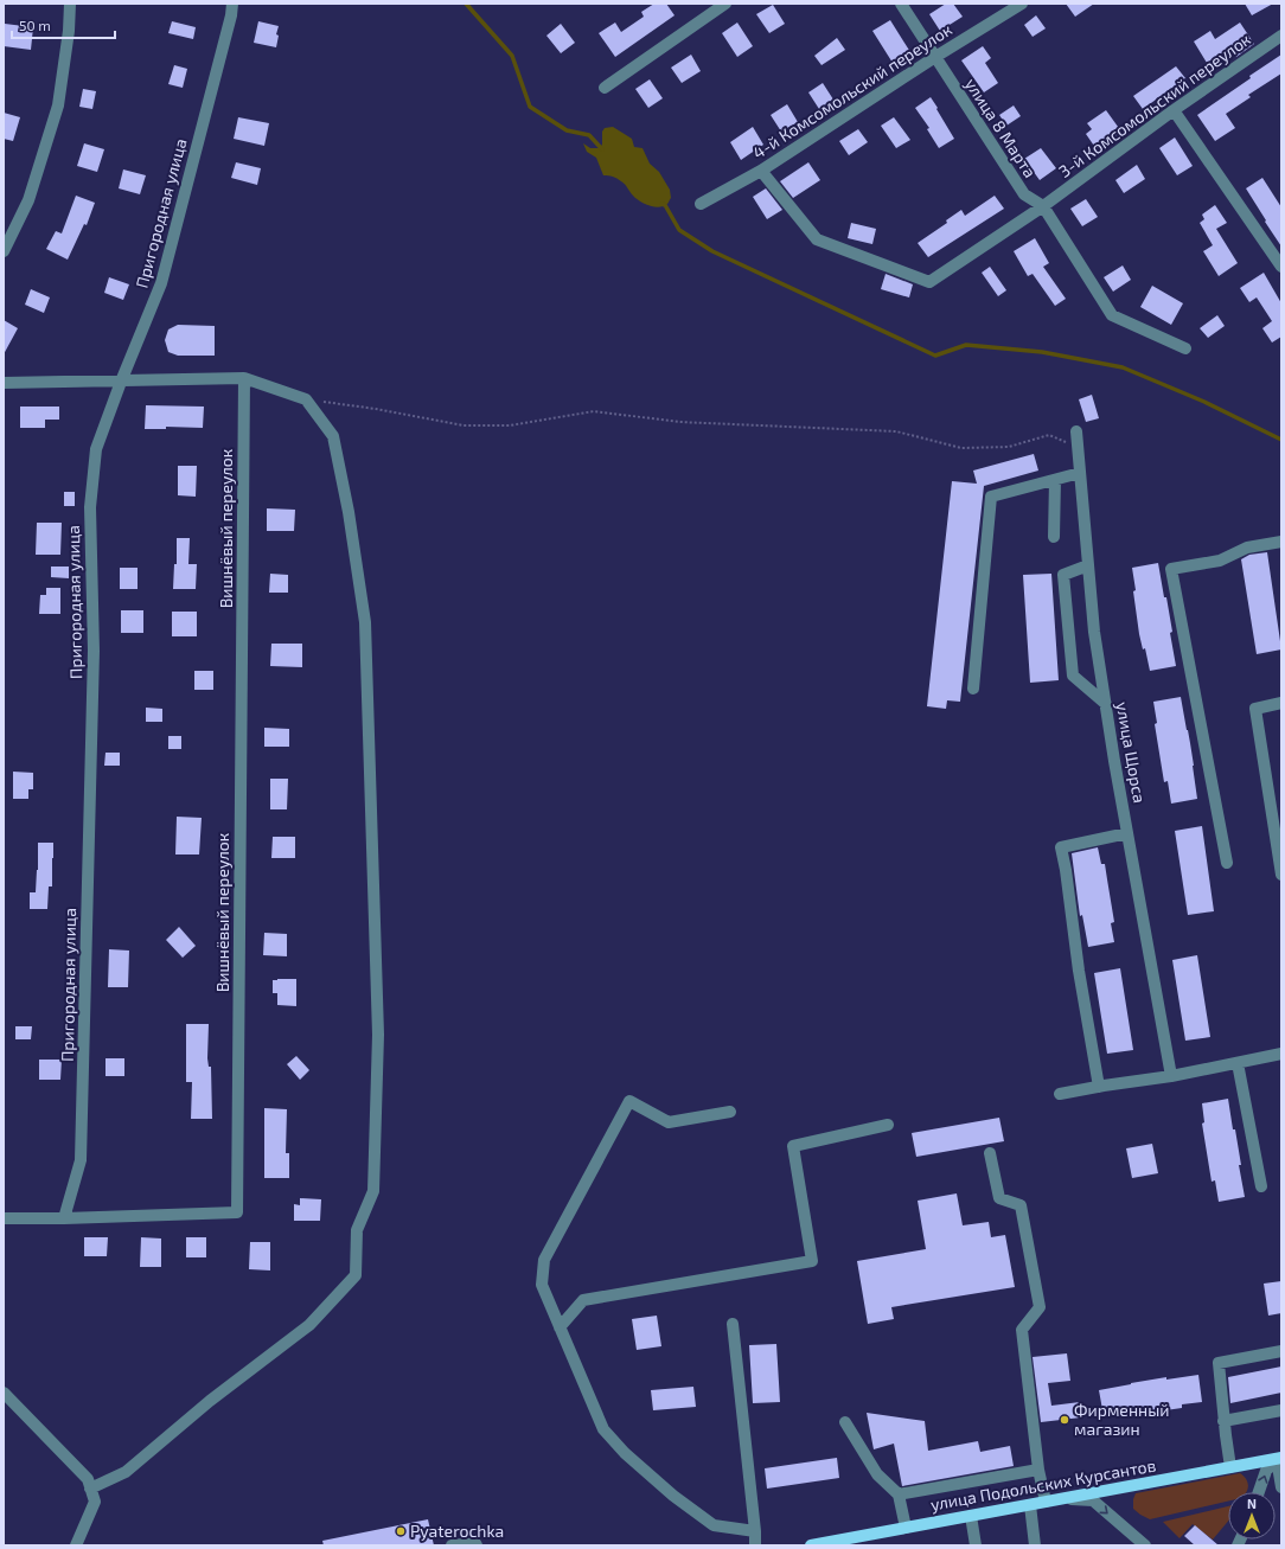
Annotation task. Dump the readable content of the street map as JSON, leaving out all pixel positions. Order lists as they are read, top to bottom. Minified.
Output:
{"streets":{"main road":["улица Подольских Курсантов"],"street":["4-й Комсомольский переулок","3-й Комсомольский переулок","улица 8 Марта","Пригородная улица","Вишнёвый переулок","улица Щорса"]},"crossings":[["4-й Комсомольский переулок","3-й Комсомольский переулок"],["4-й Комсомольский переулок","улица 8 Марта"],["3-й Комсомольский переулок","улица 8 Марта"],["Пригородная улица","Вишнёвый переулок"]],"places":["Фирменный магазин","Pyaterochka"],"scale_bar":"50 m","north":"top"}
